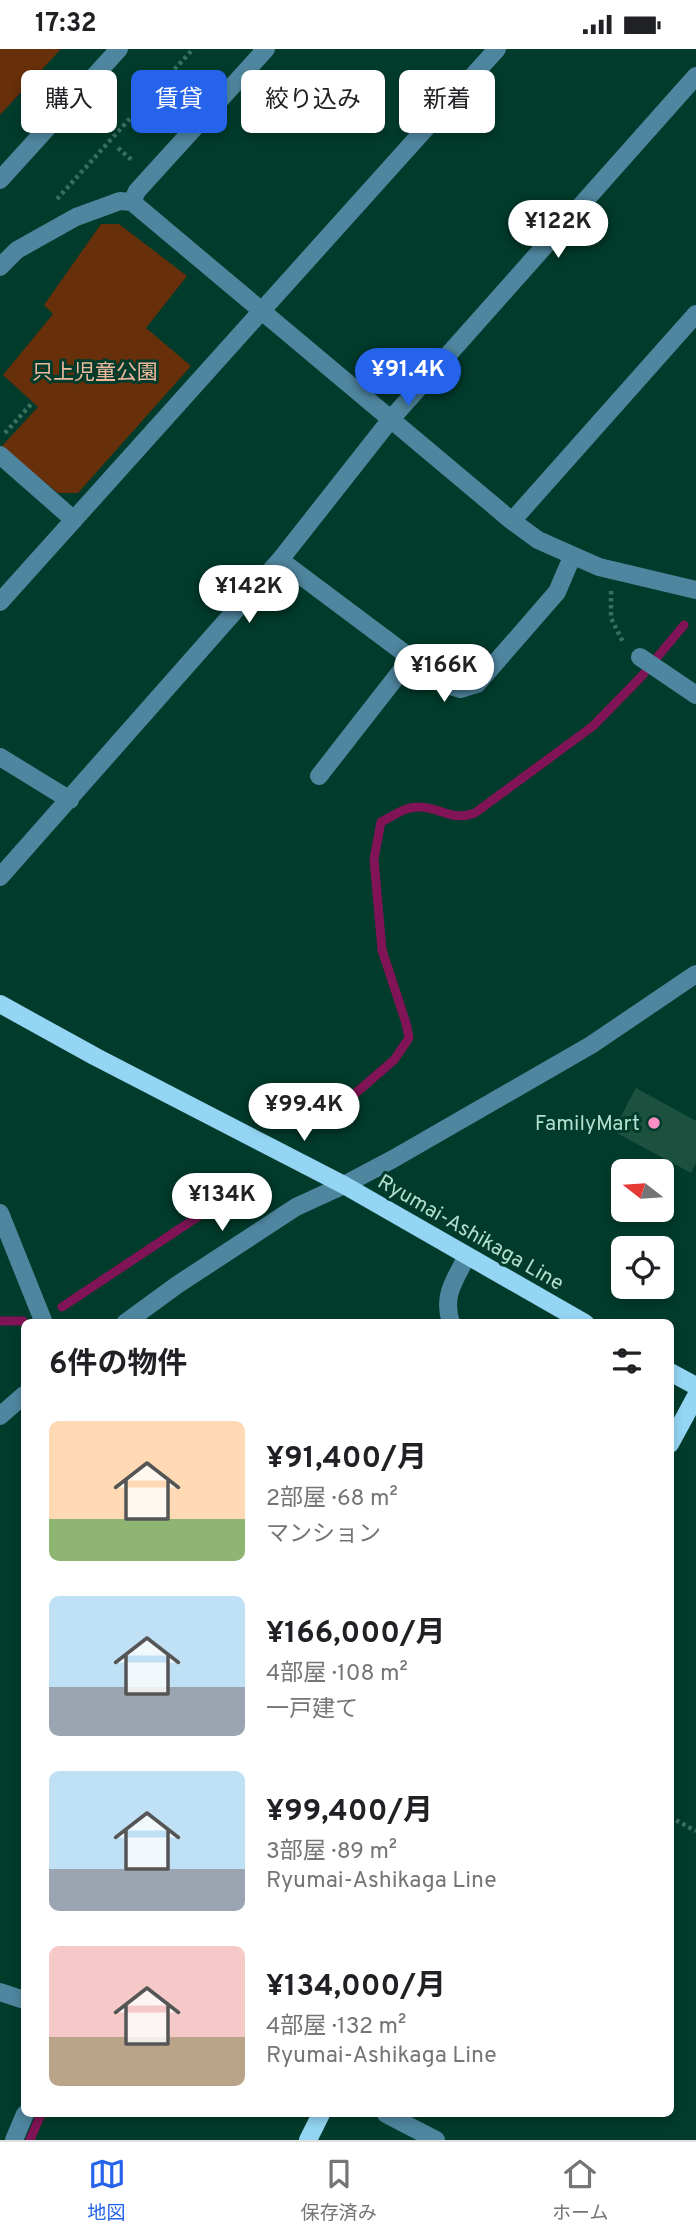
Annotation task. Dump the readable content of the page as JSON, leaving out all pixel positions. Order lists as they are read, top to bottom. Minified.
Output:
{"streets":{"main road":["Ryumai-Ashikaga Line"]},"parks":["只上児童公園"],"places":["FamilyMart"],"north":"left","page":{"status":"17:32","chip":["購入","賃貸","絞り込み","新着"],"price":["¥122K","¥91.4K","¥142K","¥166K","¥99.4K","¥134K"],"heading":"6件の物件","list":[{"name":"¥91,400/月","note":"2部屋 · 68 m² · マンション"},{"name":"¥166,000/月","note":"4部屋 · 108 m² · 一戸建て"},{"name":"¥99,400/月","note":"3部屋 · 89 m² · Ryumai-Ashikaga Line"},{"name":"¥134,000/月","note":"4部屋 · 132 m² · Ryumai-Ashikaga Line"}],"tabs":["地図","保存済み","ホーム"]}}
